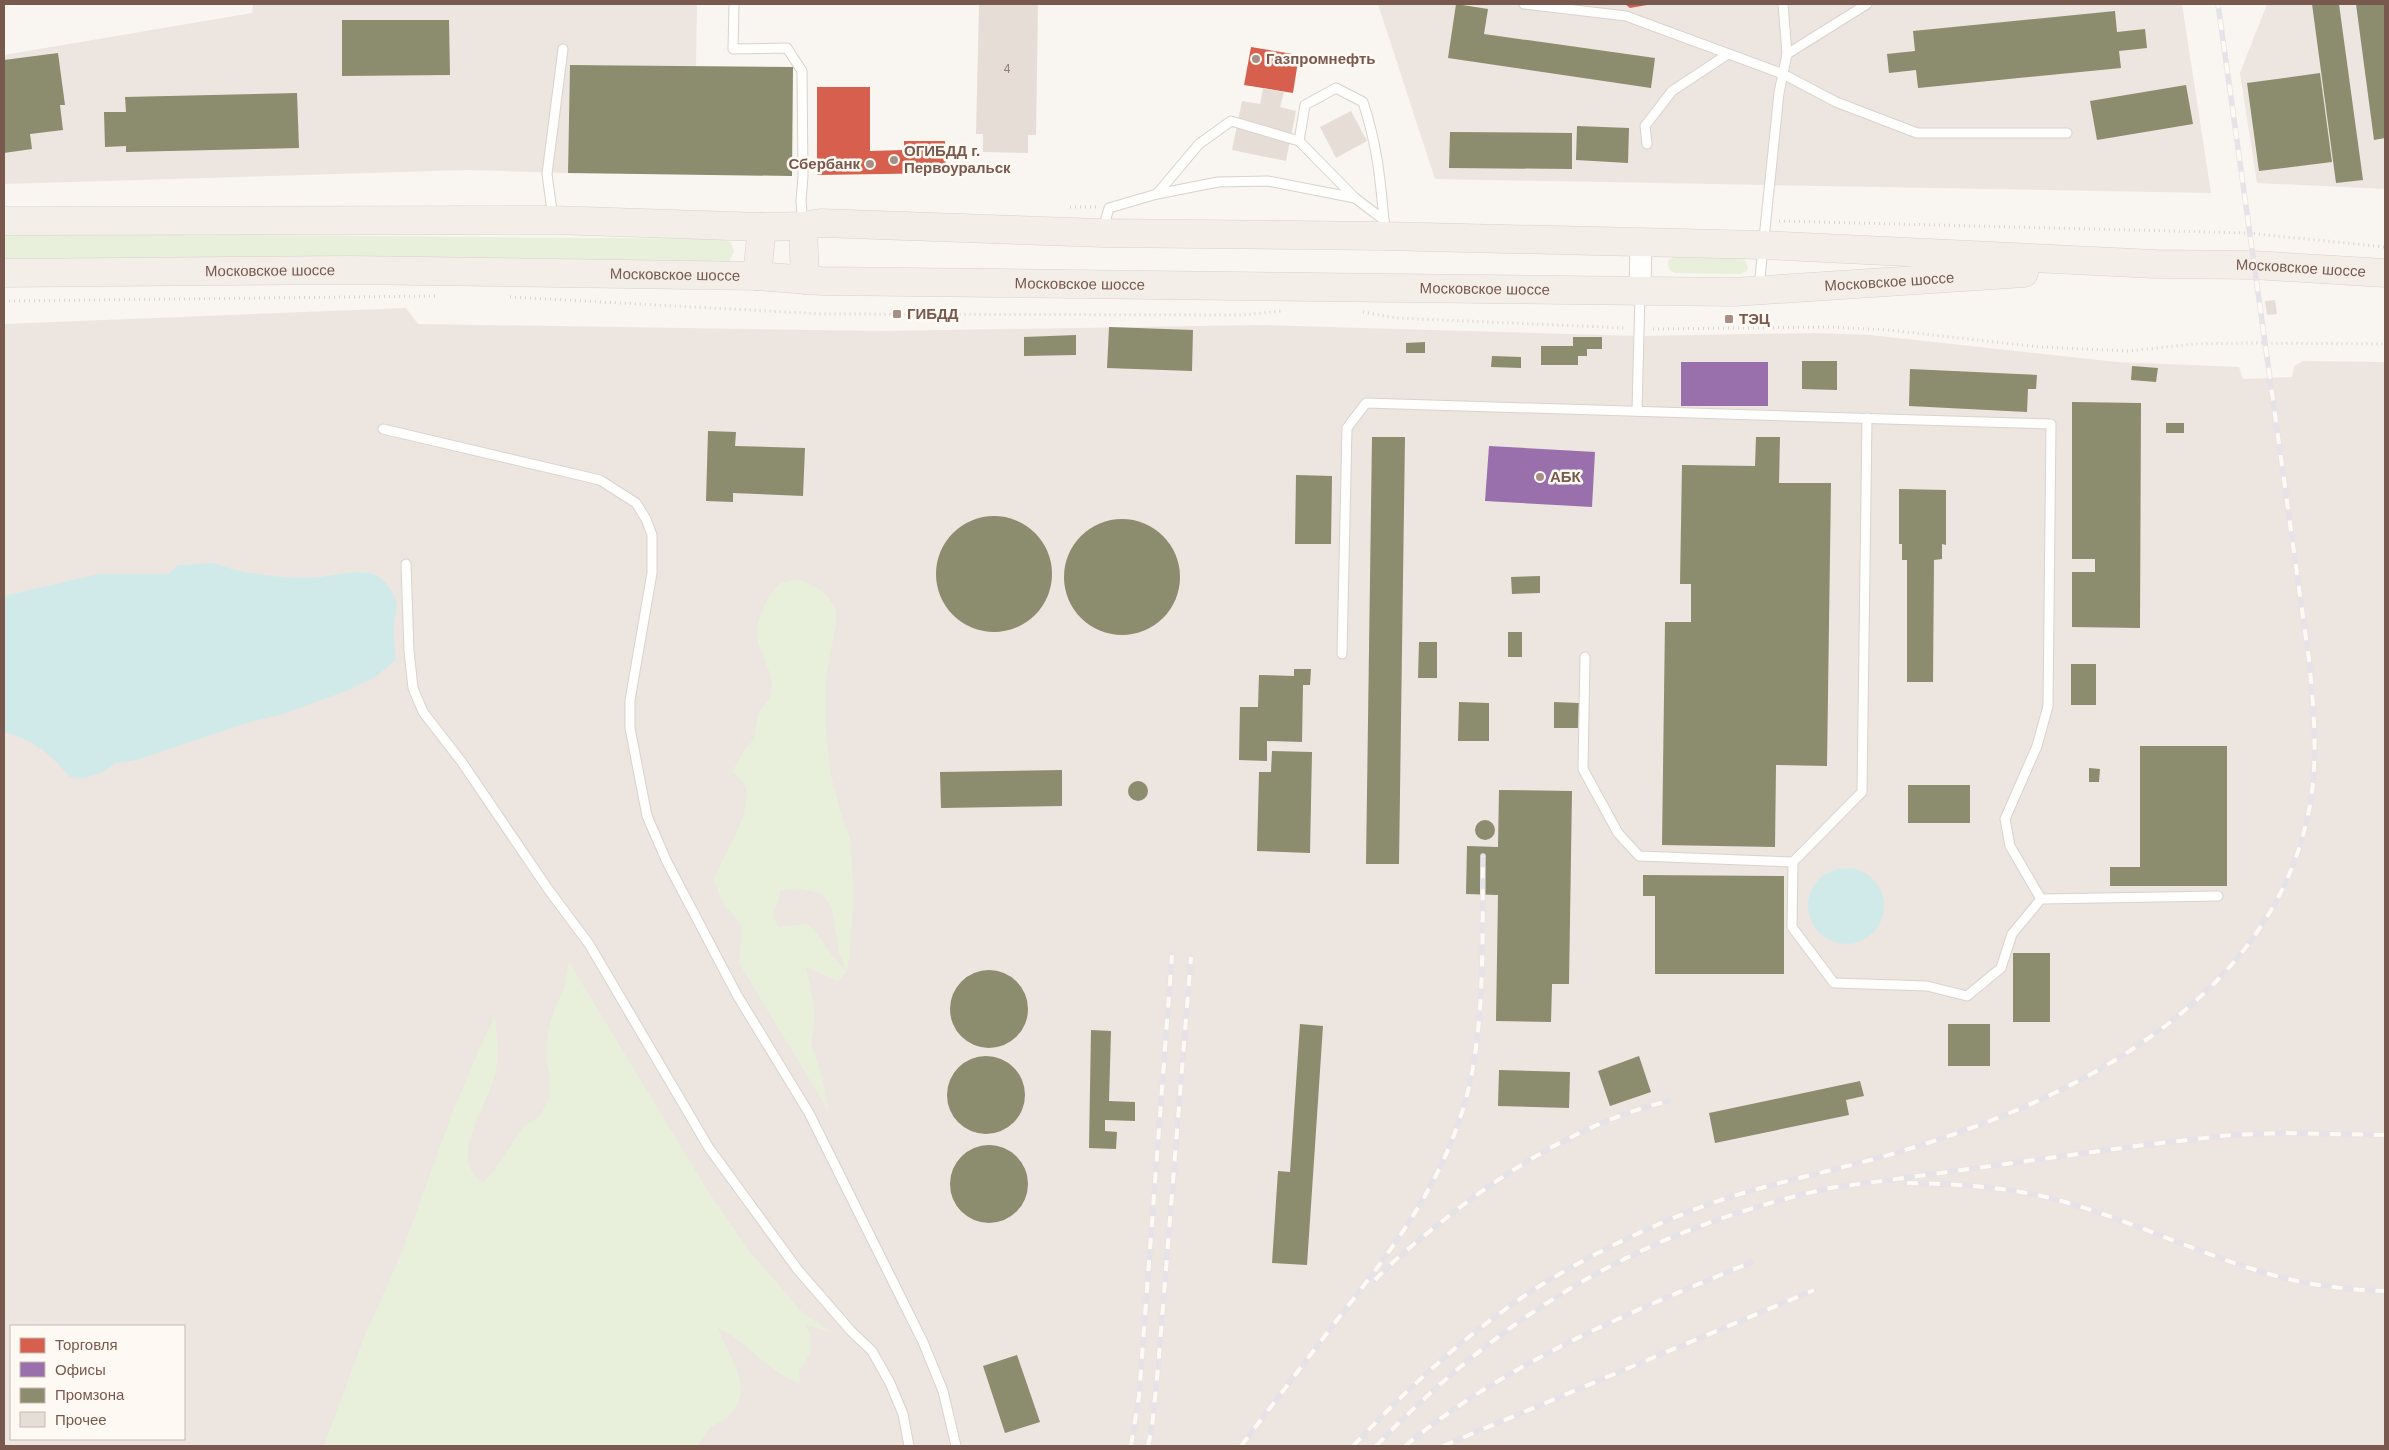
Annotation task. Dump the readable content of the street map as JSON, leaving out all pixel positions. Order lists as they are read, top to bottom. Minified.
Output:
{"streets":{"main road":["Московское шоссе"]},"places":{"other":["Газпромнефть","ОГИБДД г. Первоуральск","Сбербанк","АБК"],"transit":["ГИБДД","ТЭЦ"]},"house_numbers":["4"],"legend":["Торговля","Офисы","Промзона","Прочее"]}
